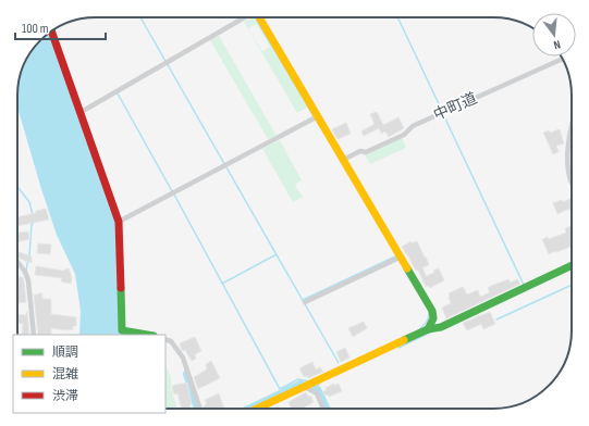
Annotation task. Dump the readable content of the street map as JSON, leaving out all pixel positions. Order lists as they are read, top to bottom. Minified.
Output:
{"streets":{"street":["中町道"]},"legend":["順調","混雑","渋滞"],"scale_bar":"100 m","north":"bottom"}
